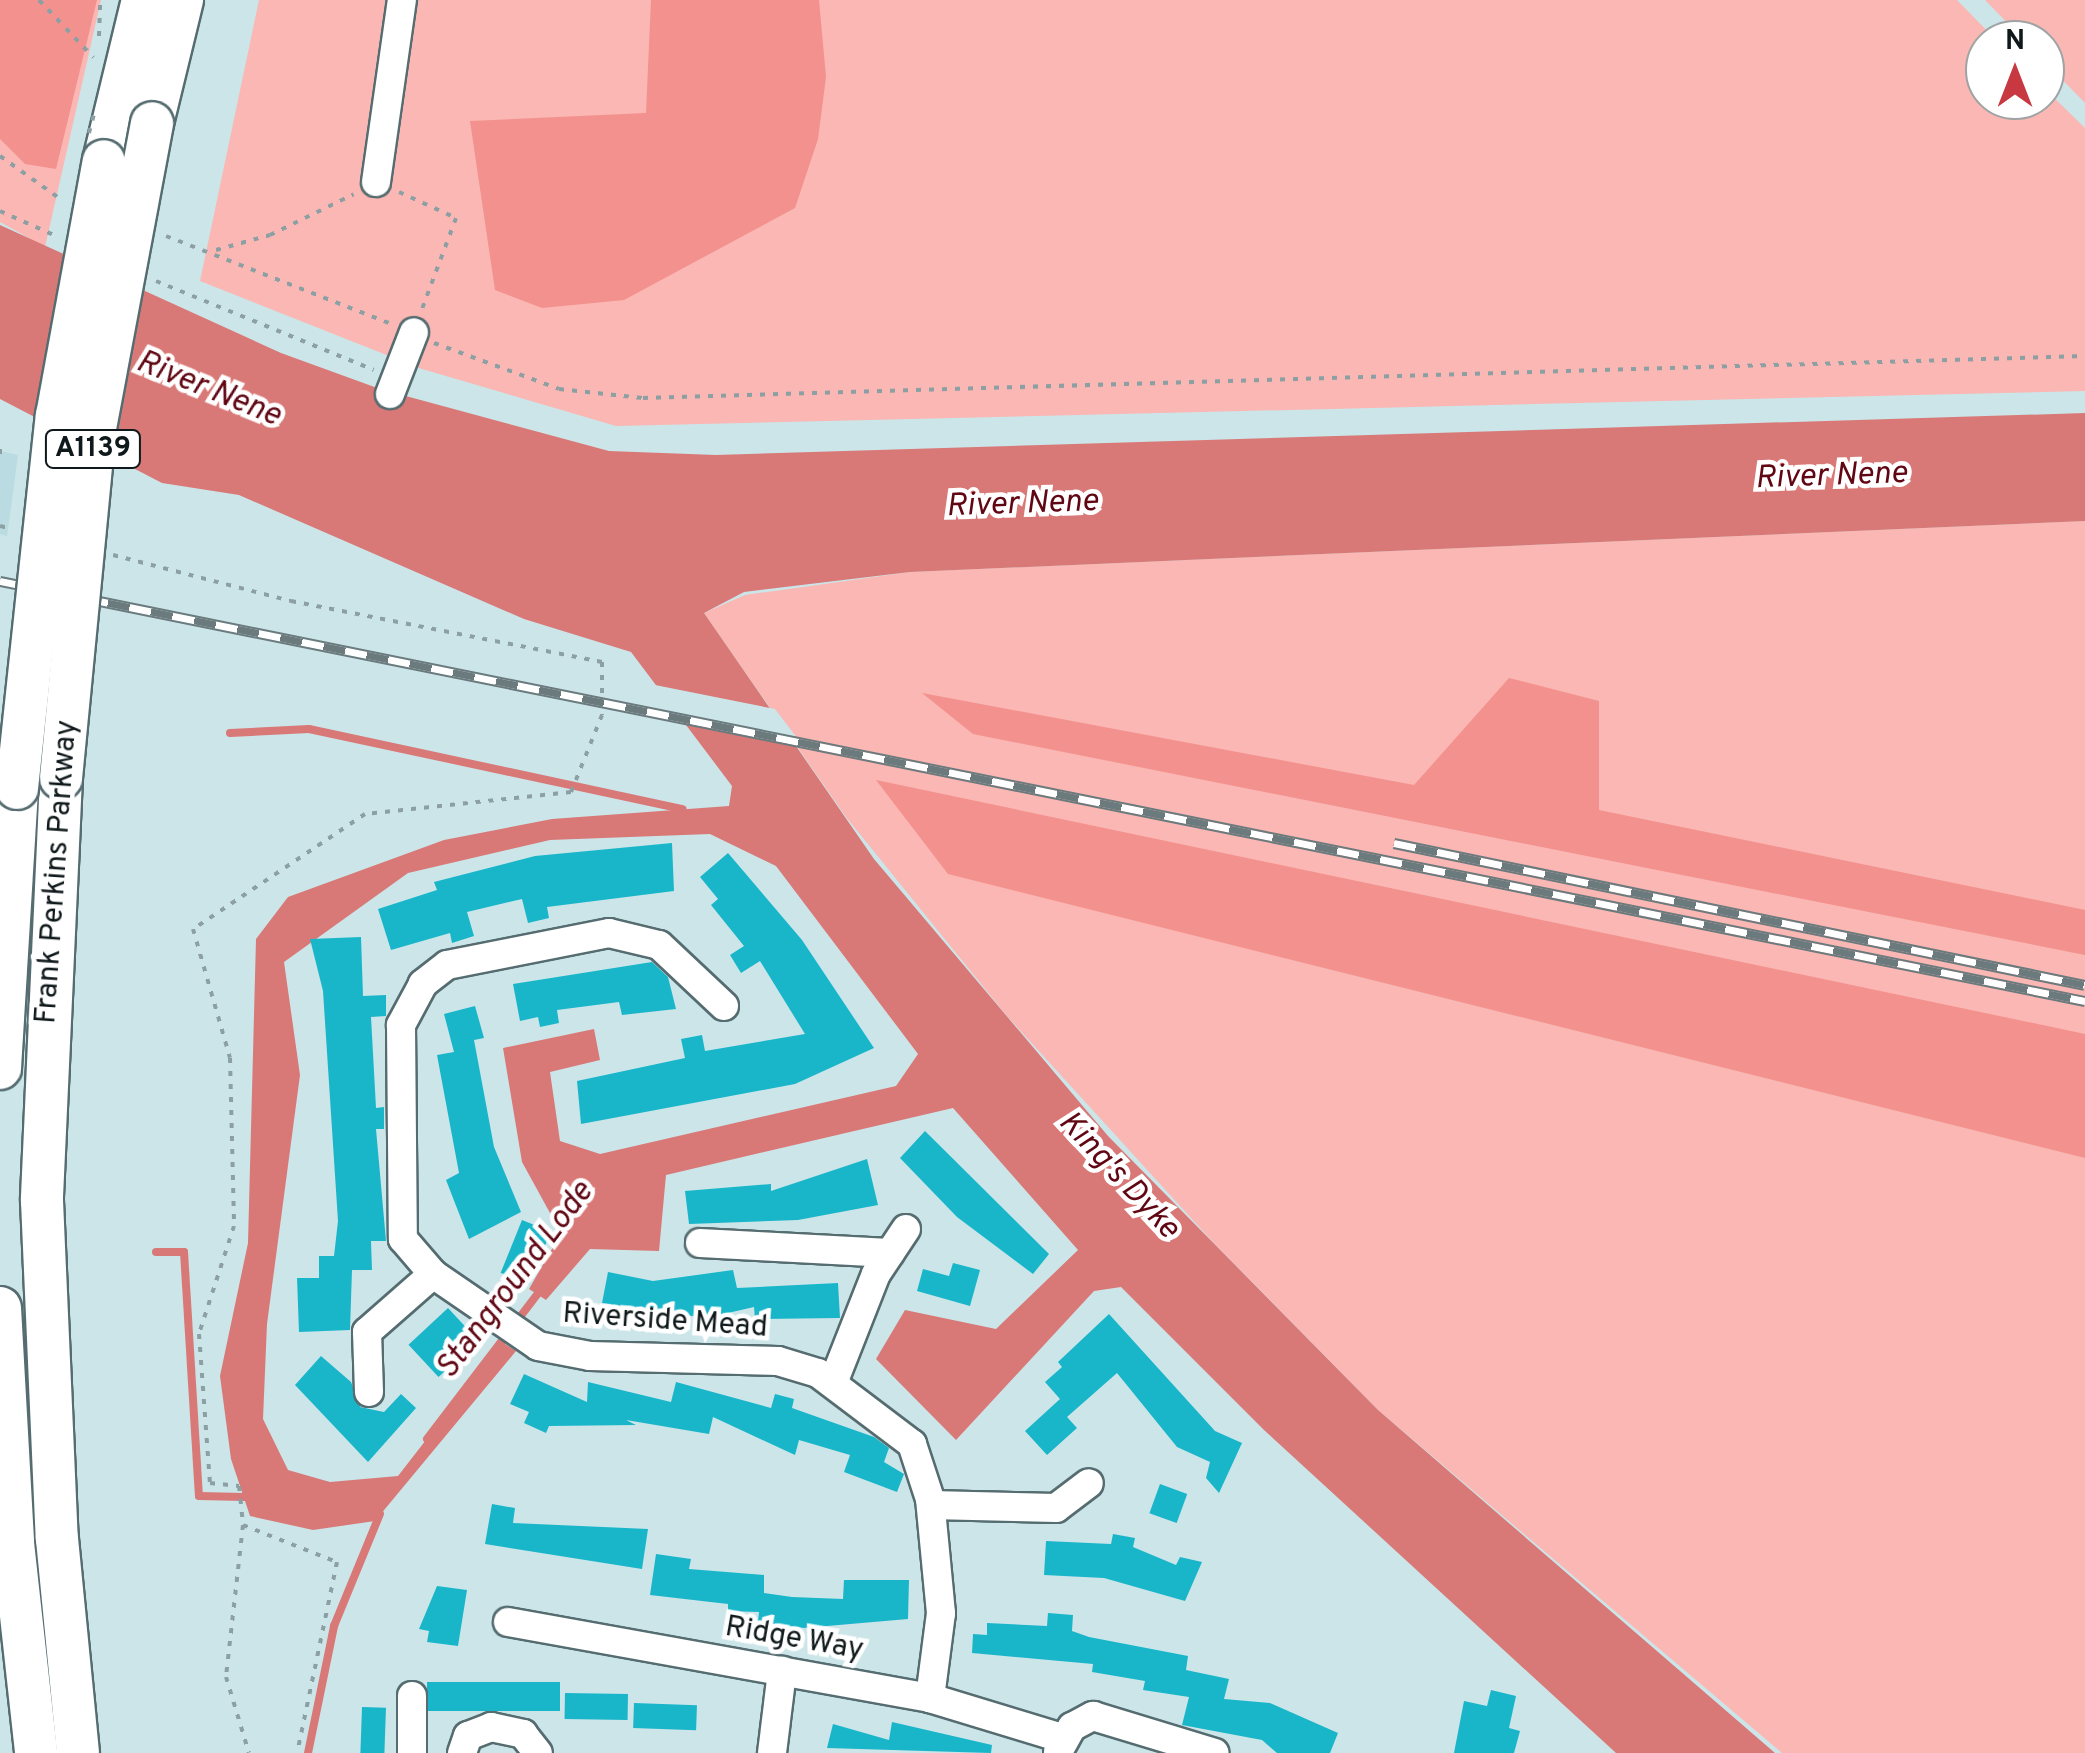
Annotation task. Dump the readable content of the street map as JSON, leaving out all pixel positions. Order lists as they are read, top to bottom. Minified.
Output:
{"streets":{"highway":["A1139","Frank Perkins Parkway"],"street":["Riverside Mead","Ridge Way"]},"crossings":[["Riverside Mead","Ridge Way"]],"water":["River Nene","King's Dyke","Stanground Lode"],"north":"top"}
